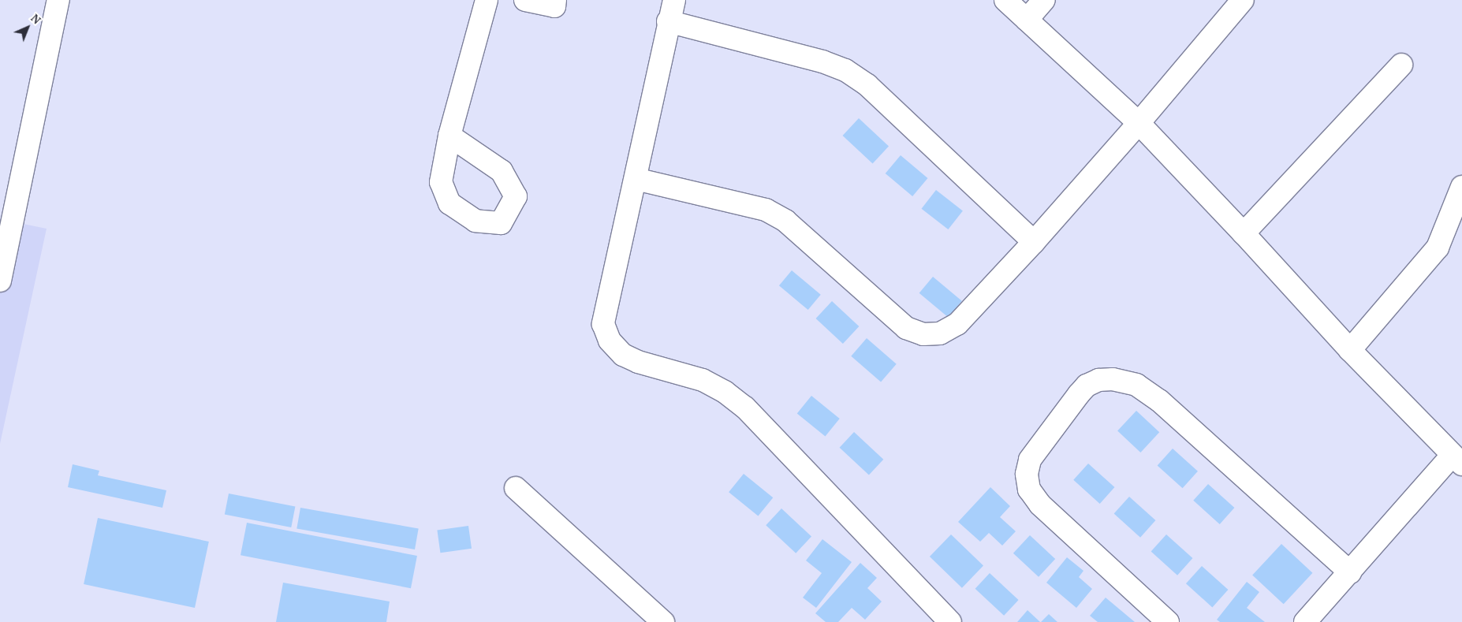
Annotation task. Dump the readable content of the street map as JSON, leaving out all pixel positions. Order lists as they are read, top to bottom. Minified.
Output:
{"north":"top right"}
